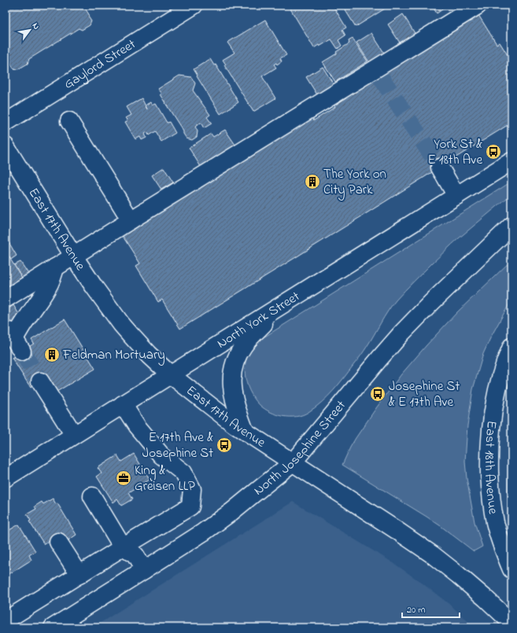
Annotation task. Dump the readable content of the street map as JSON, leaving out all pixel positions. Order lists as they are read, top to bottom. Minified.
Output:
{"streets":{"main road":["Gaylord Street","East 17th Avenue","North York Street","North Josephine Street","East 18th Avenue"]},"crossings":[["East 17th Avenue","North York Street"],["East 17th Avenue","North Josephine Street"]],"places":{"bus stop":["York St & E 18th Ave","Josephine St & E 17th Ave","E 17th Ave & Josephine St"],"building":["The York on City Park","Feldman Mortuary"],"office":["King & Greisen LLP"]},"scale_bar":"20 m","north":"top right"}
